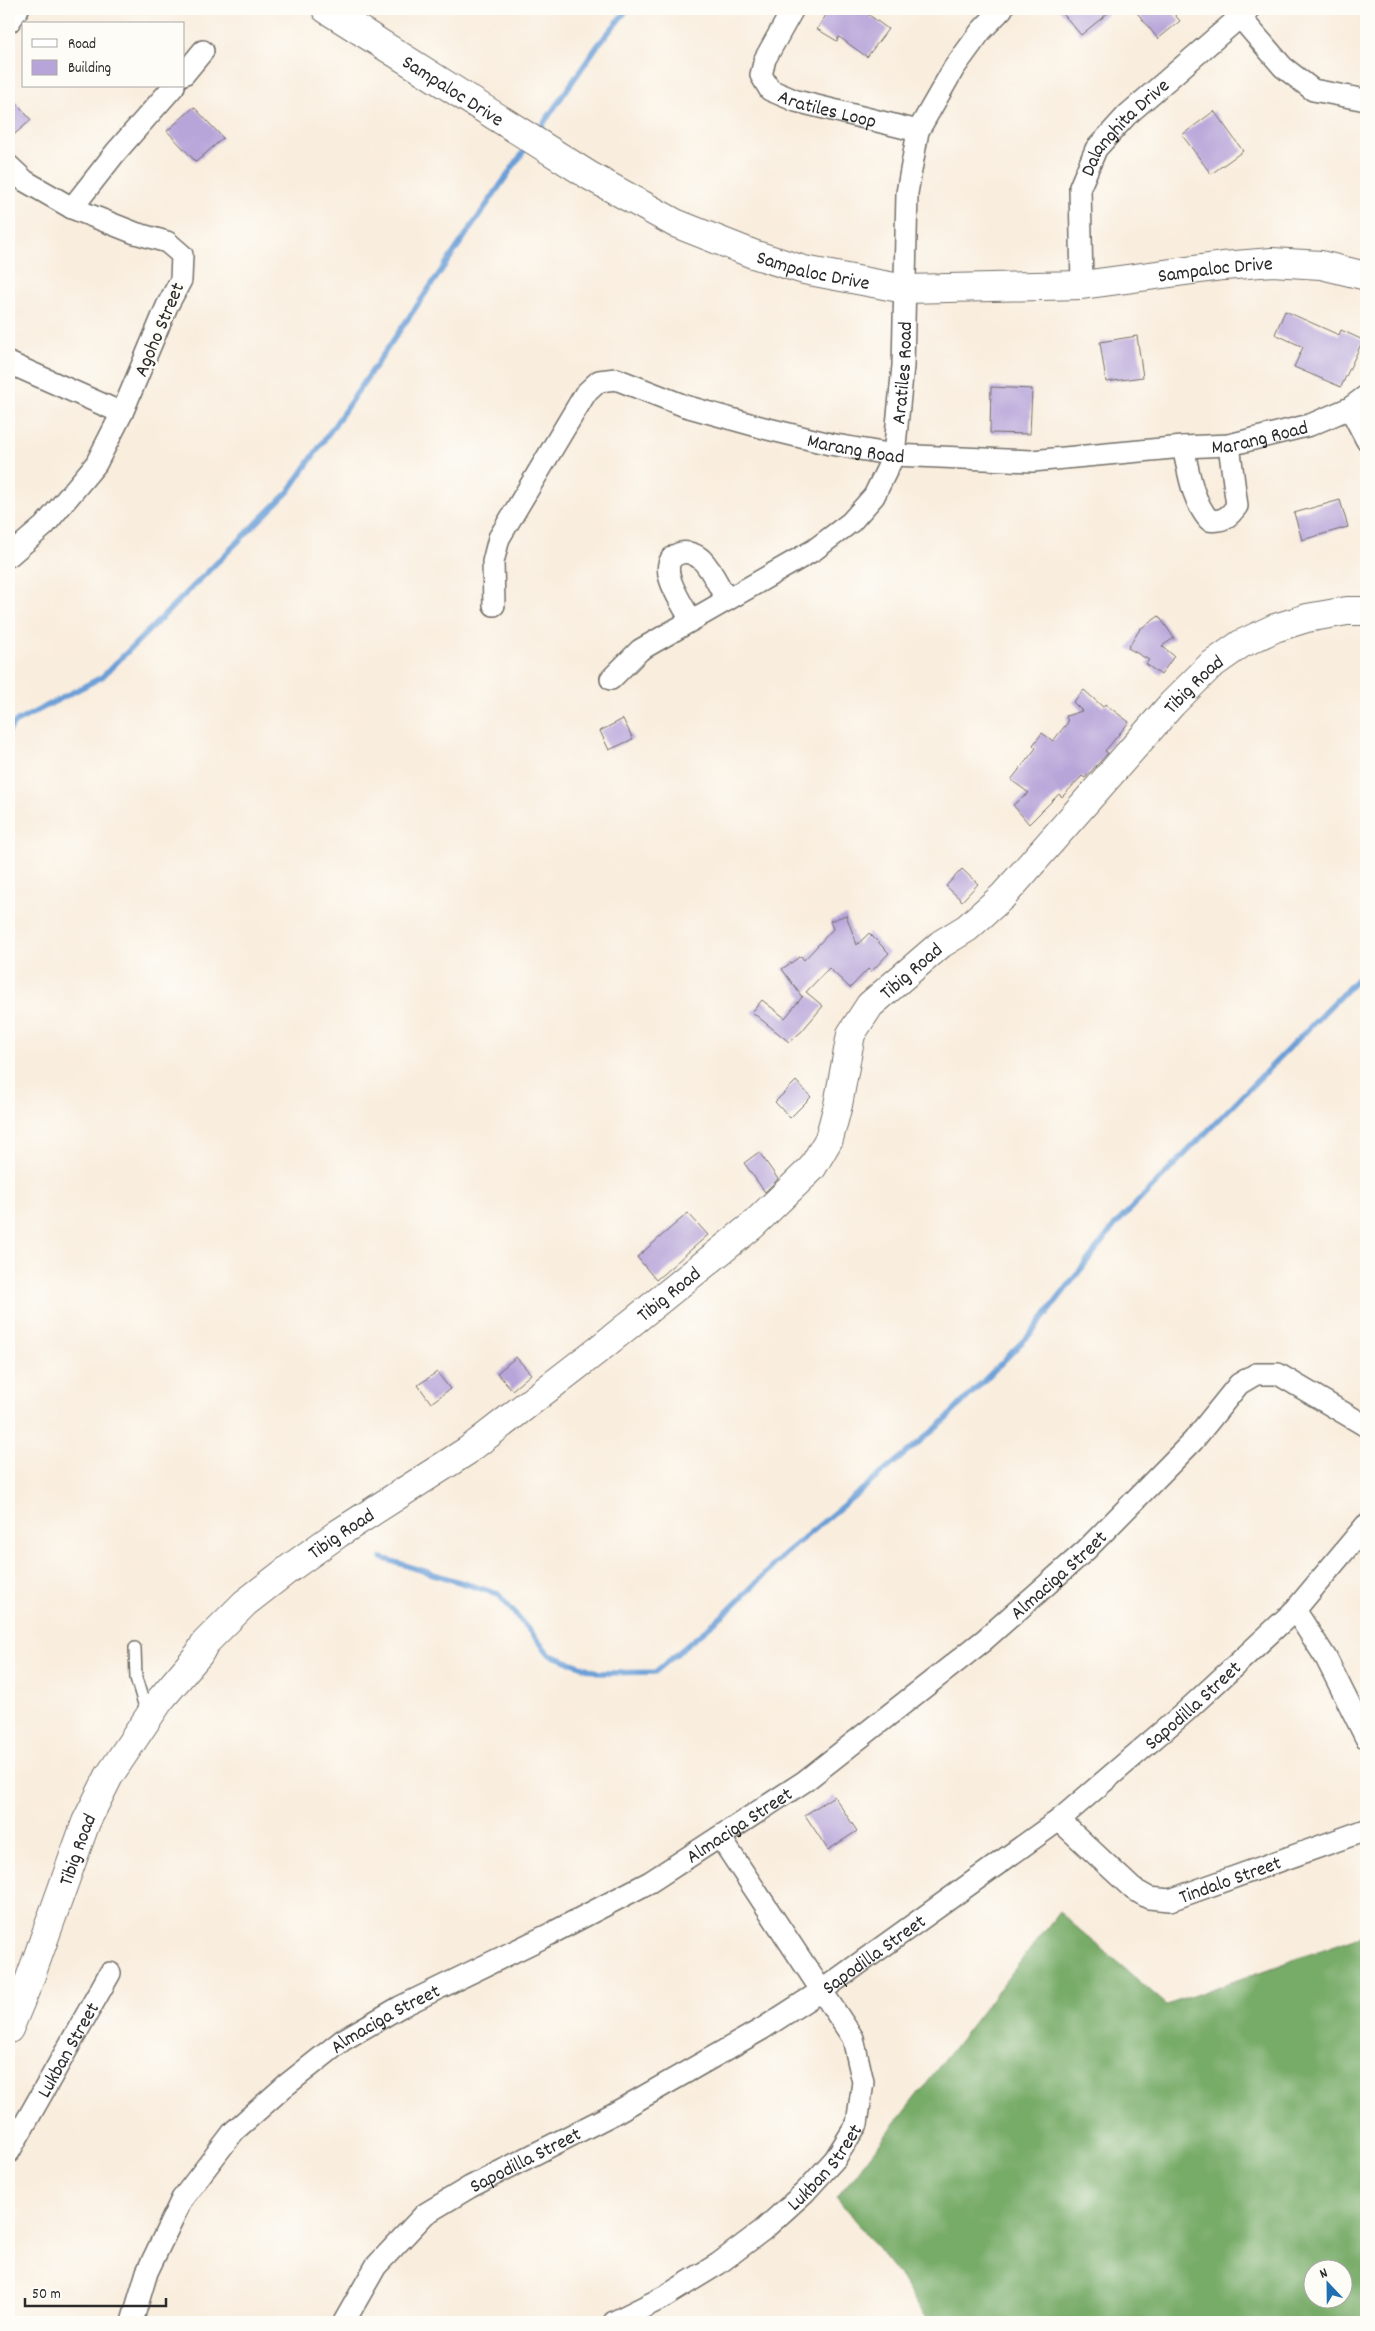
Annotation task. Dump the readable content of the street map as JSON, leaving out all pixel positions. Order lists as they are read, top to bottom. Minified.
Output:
{"streets":{"main road":["Sampaloc Drive","Tibig Road"],"street":["Aratiles Loop","Dalanghita Drive","Agoho Street","Aratiles Road","Marang Road","Almaciga Street","Sapodilla Street","Tindalo Street","Lukban Street"]},"crossings":[["Sampaloc Drive","Dalanghita Drive"],["Sampaloc Drive","Aratiles Road"],["Aratiles Loop","Aratiles Road"],["Aratiles Road","Marang Road"],["Almaciga Street","Lukban Street"],["Sapodilla Street","Tindalo Street"],["Sapodilla Street","Lukban Street"]],"legend":["Road","Building"],"scale_bar":"50 m","north":"top"}
